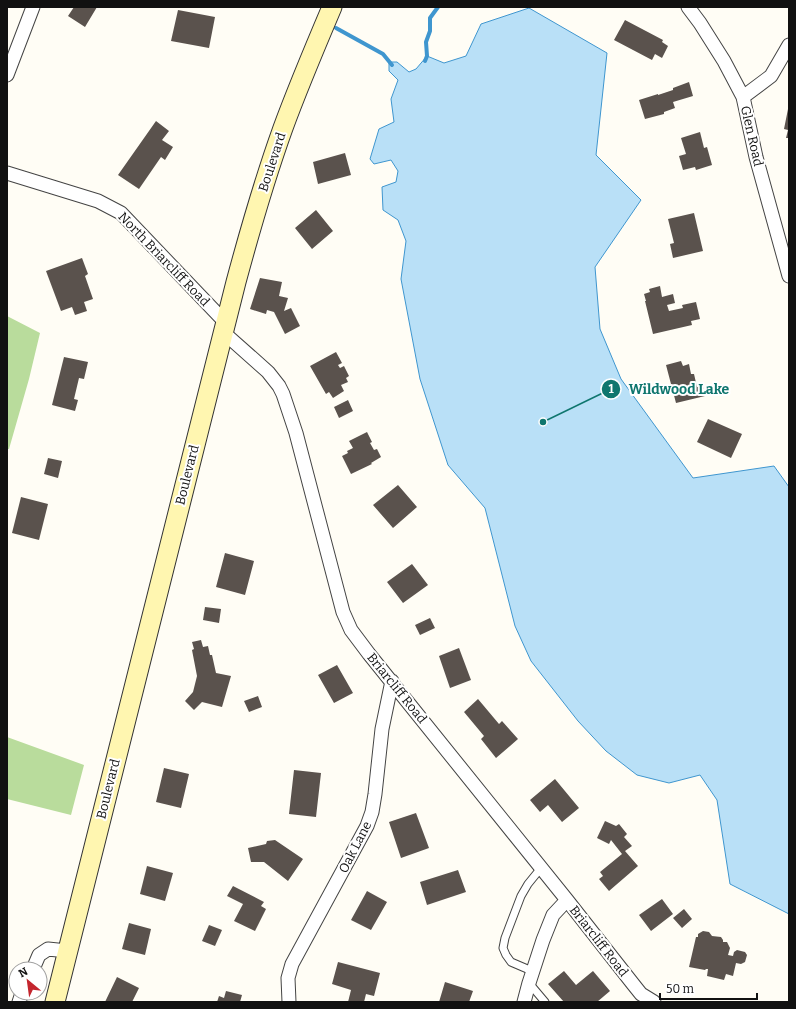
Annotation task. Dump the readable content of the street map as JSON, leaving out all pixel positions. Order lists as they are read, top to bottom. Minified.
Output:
{"streets":{"main road":["Boulevard"],"street":["Glen Road","North Briarcliff Road","Briarcliff Road","Oak Lane"]},"crossings":[["Boulevard","North Briarcliff Road"],["Boulevard","Briarcliff Road"],["North Briarcliff Road","Briarcliff Road"],["Briarcliff Road","Oak Lane"]],"places":["Wildwood Lake"],"scale_bar":"50 m","north":"top left"}
